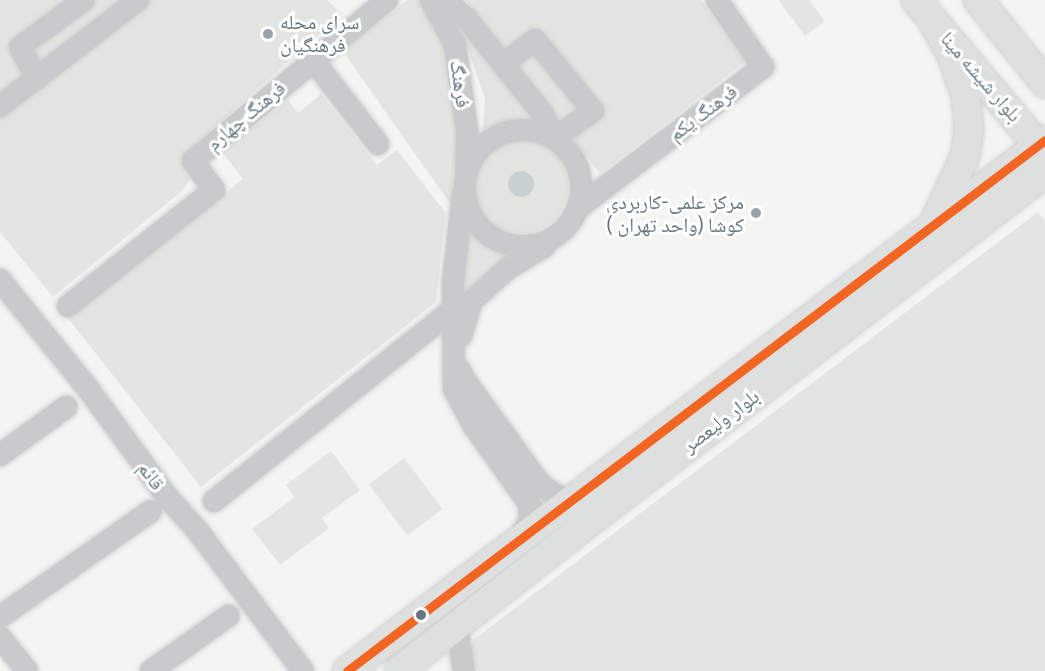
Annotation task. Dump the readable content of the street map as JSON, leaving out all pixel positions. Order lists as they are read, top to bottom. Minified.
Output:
{"streets":{"main road":["بلوار شیشه مینا","بلوار ولیعصر"],"street":["فرهنگ","فرهنگ یکم","فرهنگ چهارم","قائم"]},"crossings":[["بلوار شیشه مینا","بلوار ولیعصر"],["فرهنگ","فرهنگ یکم"]],"places":["سرای محله فرهنگیان","مرکز علمی-کاربردی کوشا (واحد تهران )"]}
